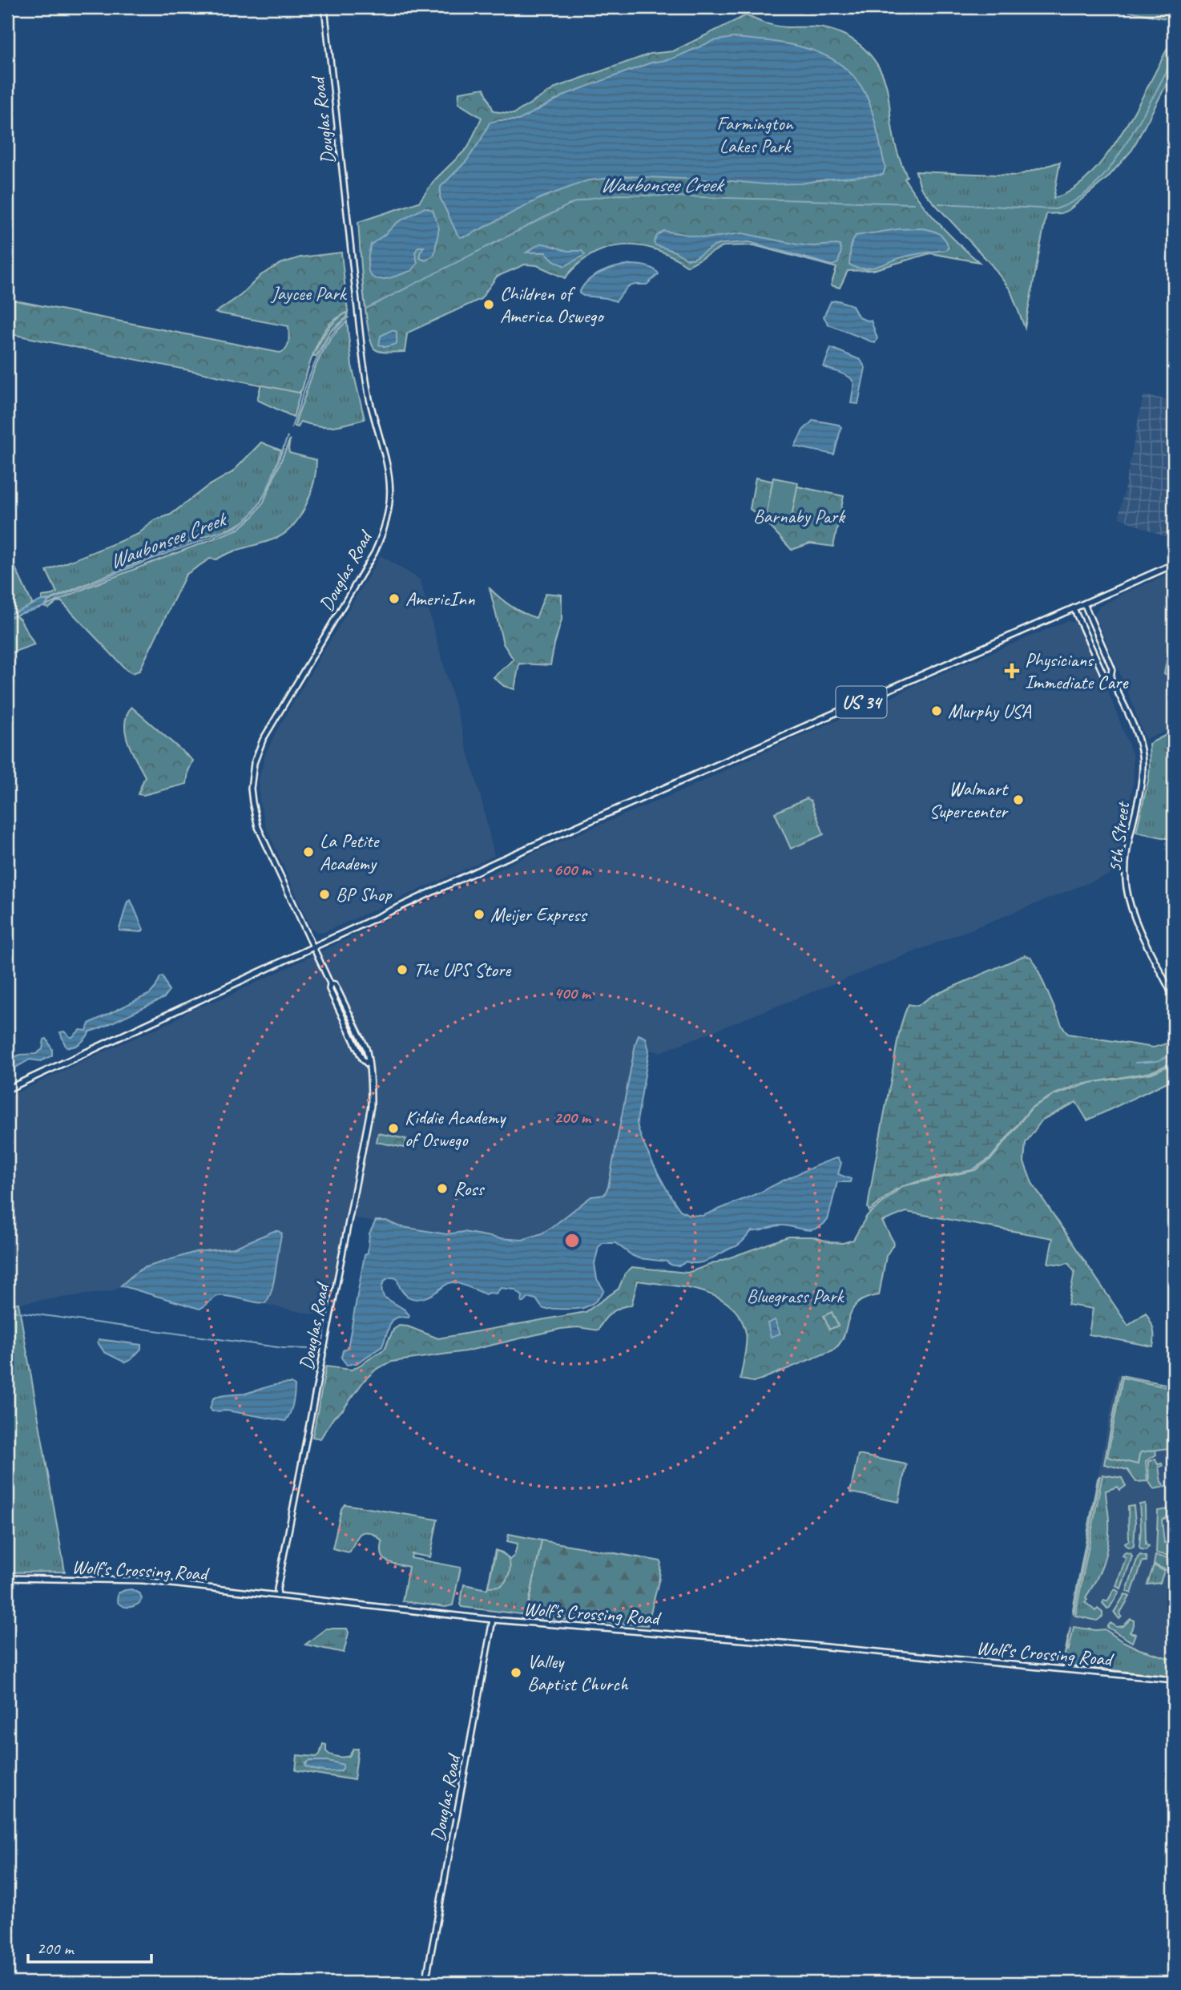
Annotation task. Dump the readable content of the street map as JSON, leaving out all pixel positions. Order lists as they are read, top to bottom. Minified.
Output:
{"streets":{"main road":["US 34"],"street":["Douglas Road","5th Street","Wolf's Crossing Road"]},"crossings":[["Douglas Road","US 34"],["Douglas Road","Wolf's Crossing Road"],["US 34","5th Street"]],"water":["Waubonsee Creek"],"parks":["Farmington Lakes Park","Jaycee Park","Barnaby Park","Bluegrass Park"],"places":{"other":["Children of America Oswego","AmericInn","Murphy USA","Walmart Supercenter","La Petite Academy","BP Shop","Meijer Express","The UPS Store","Kiddie Academy of Oswego","Ross","Valley Baptist Church"],"health":["Physicians Immediate Care"]},"scale_bar":"200 m","rings":["600 m","400 m","200 m"]}
